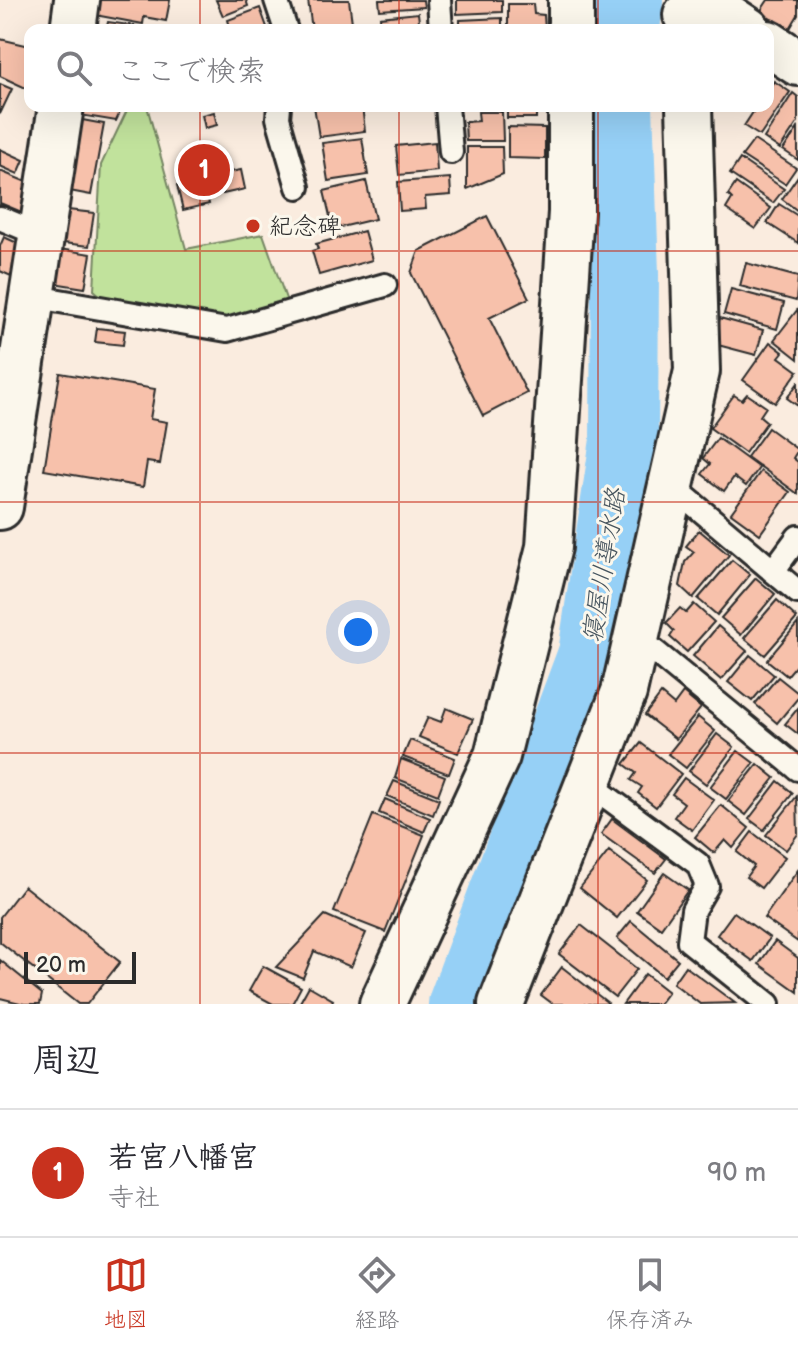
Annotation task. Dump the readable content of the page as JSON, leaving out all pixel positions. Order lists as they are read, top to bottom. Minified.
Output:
{"water":["寝屋川導水路"],"places":["紀念碑"],"scale_bar":"20 m","page":{"search":"ここで検索","pins":"1","scale":"20 m","heading":"周辺","list":[{"mark":"1","name":"若宮八幡宮","note":"寺社","value":"90 m"}],"nav":["地図","経路","保存済み"]}}
